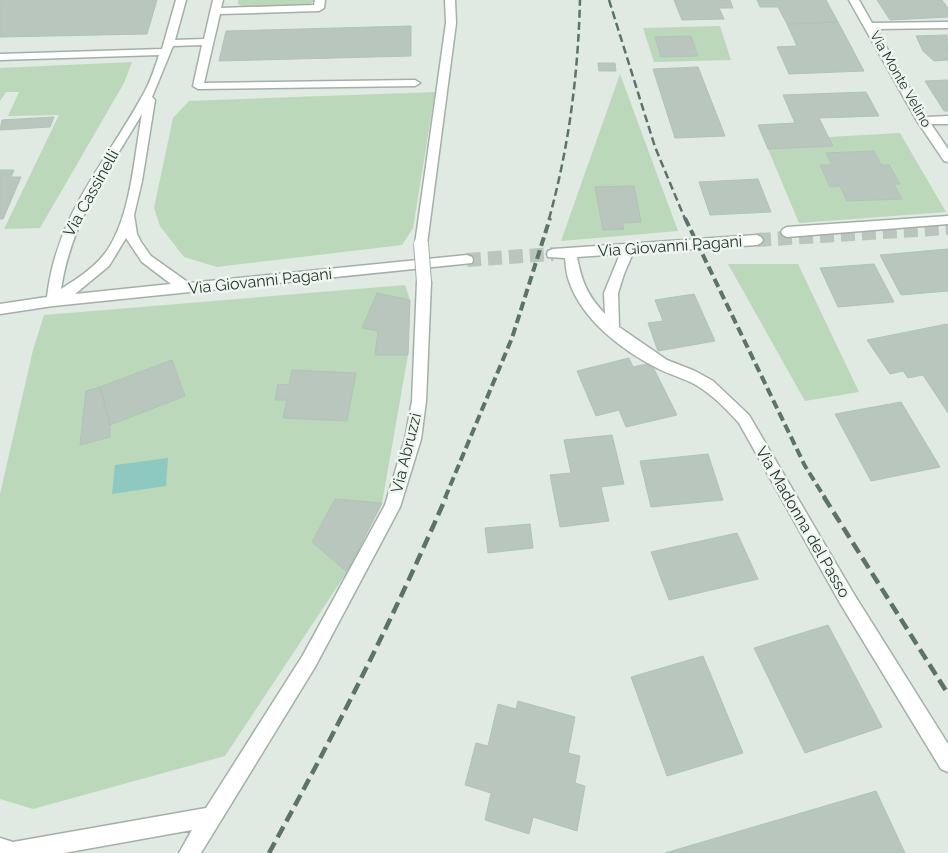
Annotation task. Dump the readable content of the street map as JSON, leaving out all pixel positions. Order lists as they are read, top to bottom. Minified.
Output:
{"streets":{"street":["Via Monte Velino","Via Cassinelli","Via Giovanni Pagani","Via Abruzzi","Via Madonna del Passo"]},"crossings":[["Via Cassinelli","Via Giovanni Pagani"],["Via Giovanni Pagani","Via Madonna del Passo"]]}
